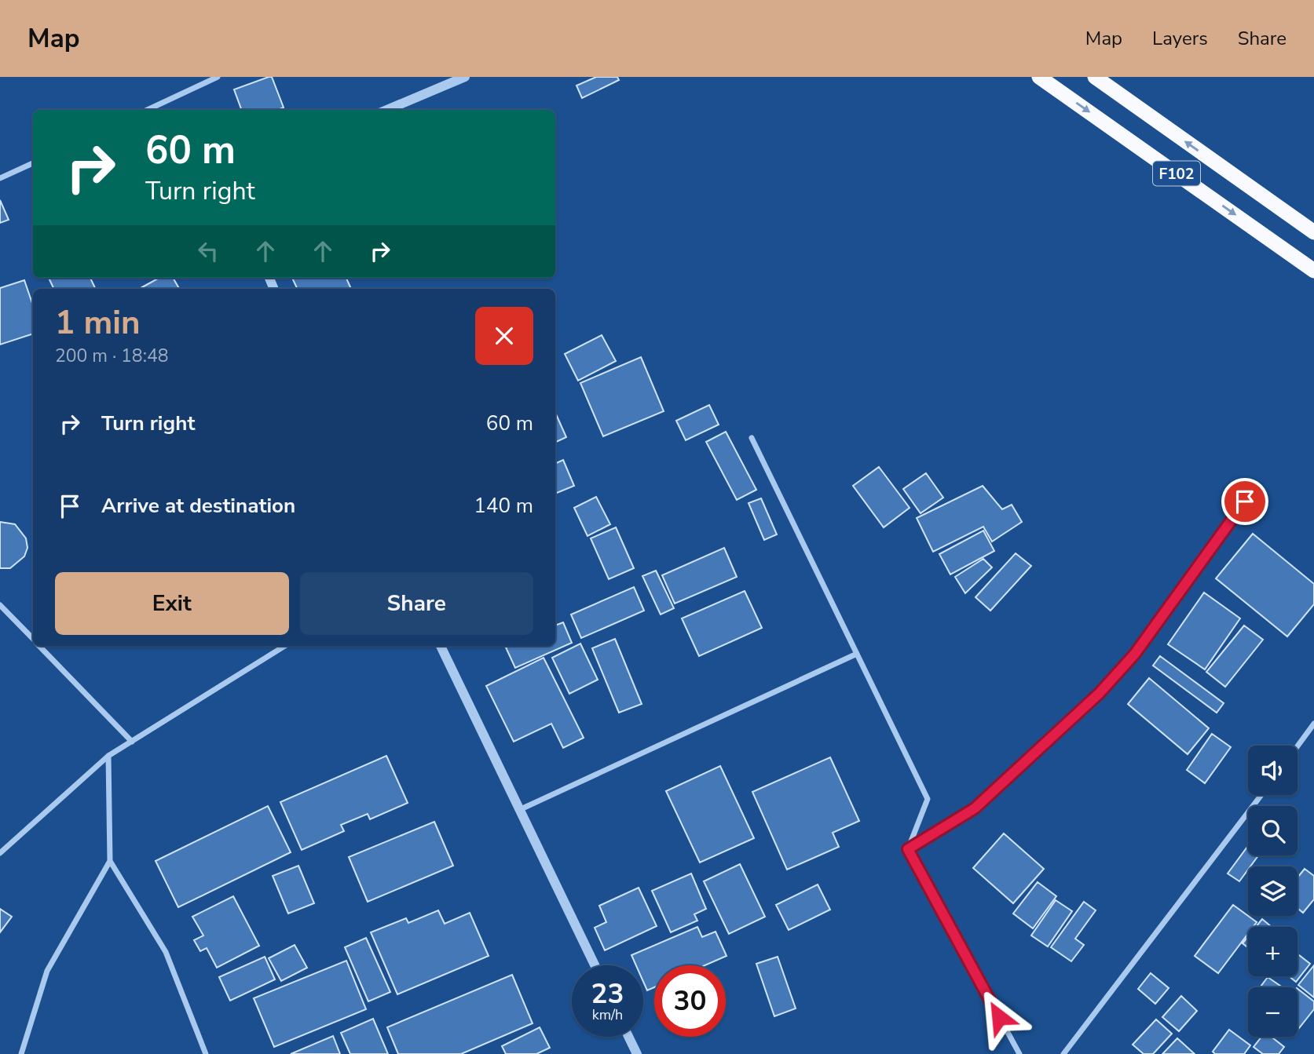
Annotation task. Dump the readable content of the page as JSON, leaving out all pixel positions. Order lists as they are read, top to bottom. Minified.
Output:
{"streets":{"highway":["F102"]},"page":{"header":"Map","nav":["Map","Layers","Share"],"turn":["60 m","Turn right"],"heading":["1 min","200 m · 18:48"],"list":[{"name":"Turn right","value":"60 m"},{"name":"Arrive at destination","value":"140 m"}],"buttons":["Exit","Share"],"map_buttons":["+","−"],"speed":"23 km/h","limit":"30"}}
